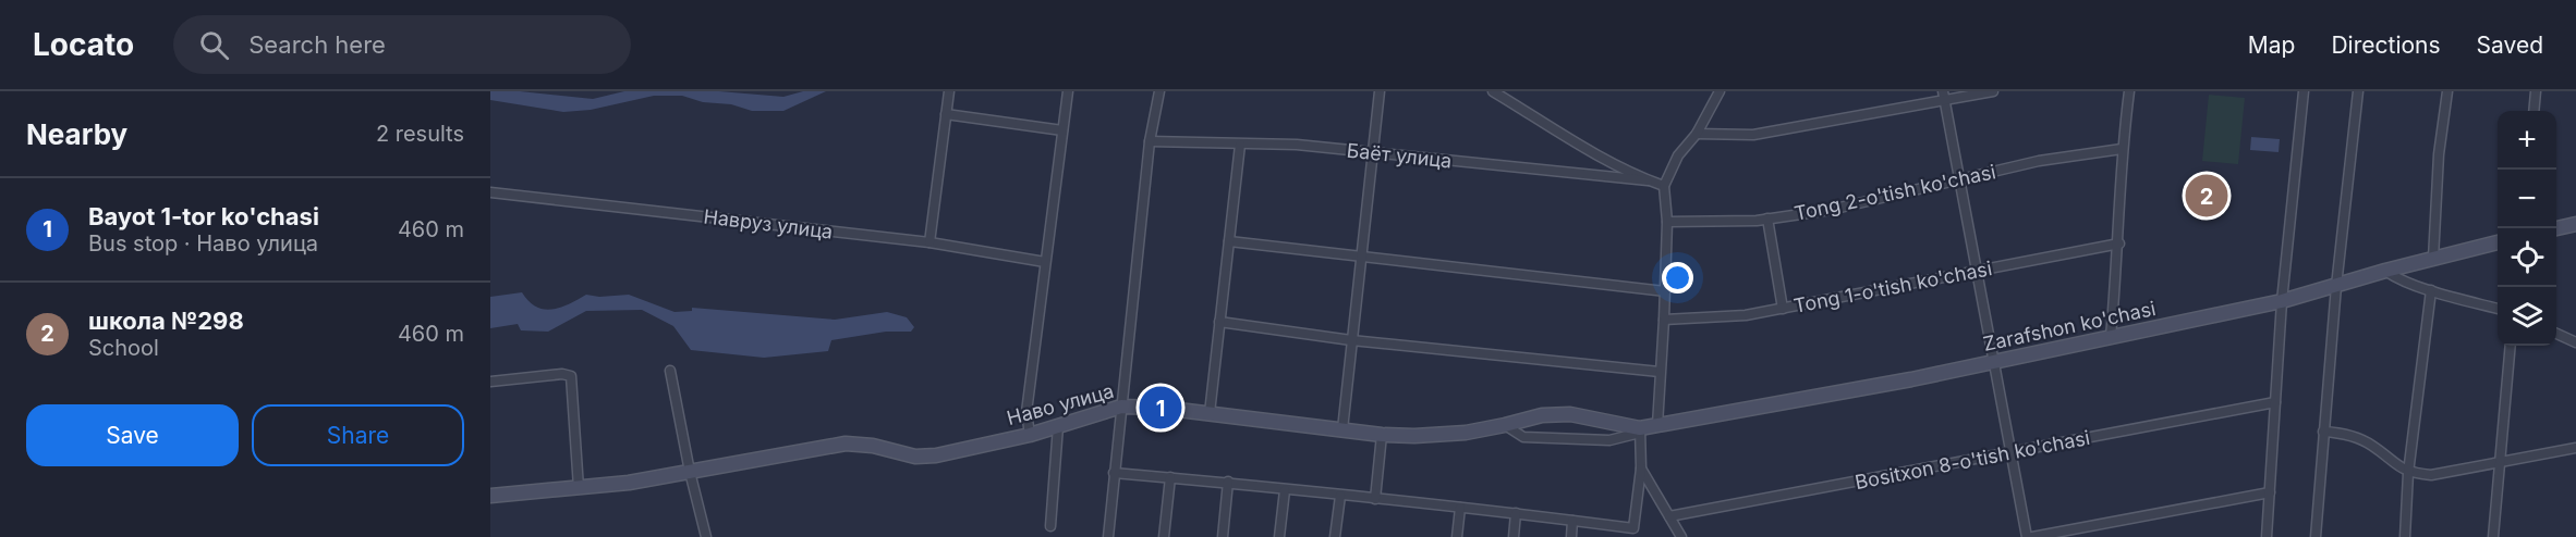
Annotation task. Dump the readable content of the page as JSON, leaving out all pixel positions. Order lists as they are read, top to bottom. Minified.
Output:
{"streets":{"street":["Баёт улица","Tong 2-o'tish ko'chasi","Навруз улица","Tong 1-o'tish ko'chasi","Zarafshon ko'chasi","Наво улица","Bositxon 8-o'tish ko'chasi"]},"crossings":[["Zarafshon ko'chasi","Наво улица"]],"page":{"header":"Locato","search":"Search here","nav":["Map","Directions","Saved"],"heading":["Nearby","2 results"],"map_buttons":["+","−"],"pins":["2","1"],"list":[{"mark":"1","name":"Bayot 1-tor ko'chasi","note":"Bus stop · Наво улица","value":"460 m"},{"mark":"2","name":"школа №298","note":"School","value":"460 m"}],"buttons":["Save","Share"]}}
